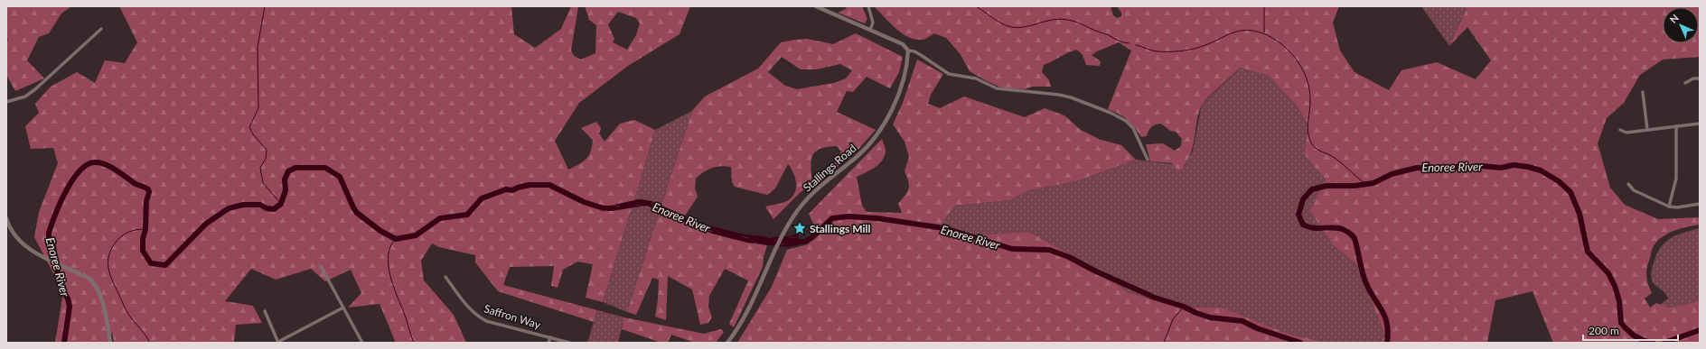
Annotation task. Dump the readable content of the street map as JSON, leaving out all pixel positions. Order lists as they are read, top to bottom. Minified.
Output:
{"streets":{"street":["Stallings Road","Saffron Way"]},"water":["Enoree River"],"places":{"place":["Stallings Mill"]},"scale_bar":"200 m","north":"top left"}
